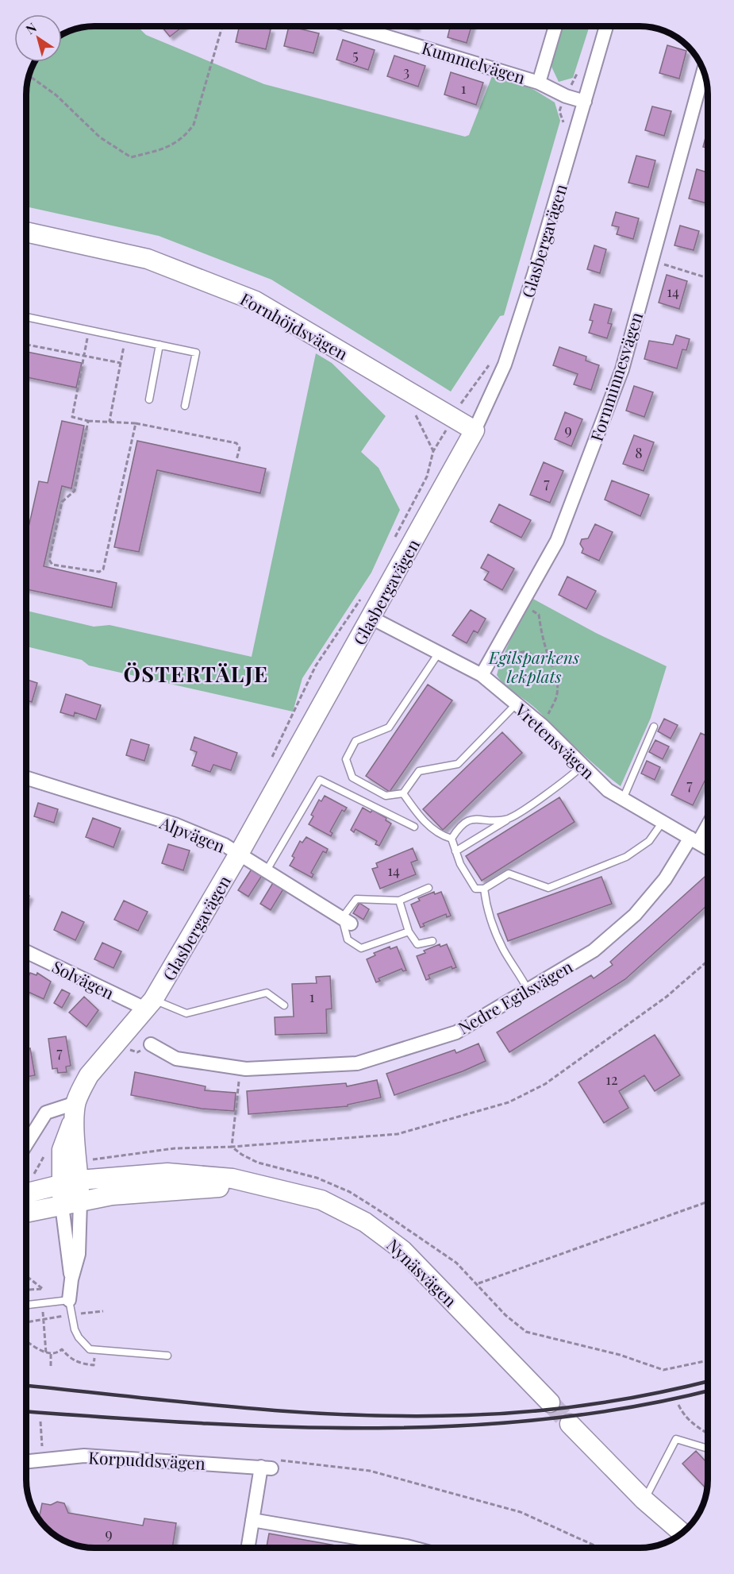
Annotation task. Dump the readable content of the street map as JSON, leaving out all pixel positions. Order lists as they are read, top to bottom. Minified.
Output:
{"streets":{"street":["Kummelvägen","Glasbergavägen","Fornhöjdsvägen","Fornminnesvägen","Vretensvägen","Alpvägen","Solvägen","Nedre Egilsvägen","Nynäsvägen","Korpuddsvägen"]},"crossings":[["Kummelvägen","Glasbergavägen"],["Glasbergavägen","Fornhöjdsvägen"],["Glasbergavägen","Vretensvägen"],["Glasbergavägen","Alpvägen"],["Glasbergavägen","Solvägen"],["Fornminnesvägen","Vretensvägen"],["Vretensvägen","Nedre Egilsvägen"]],"districts":["ÖSTERTÄLJE"],"parks":["Egilsparkens lekplats"],"house_numbers":["5","3","1","14","9","8","7","7","14","1","7","12","9"],"north":"top left"}
